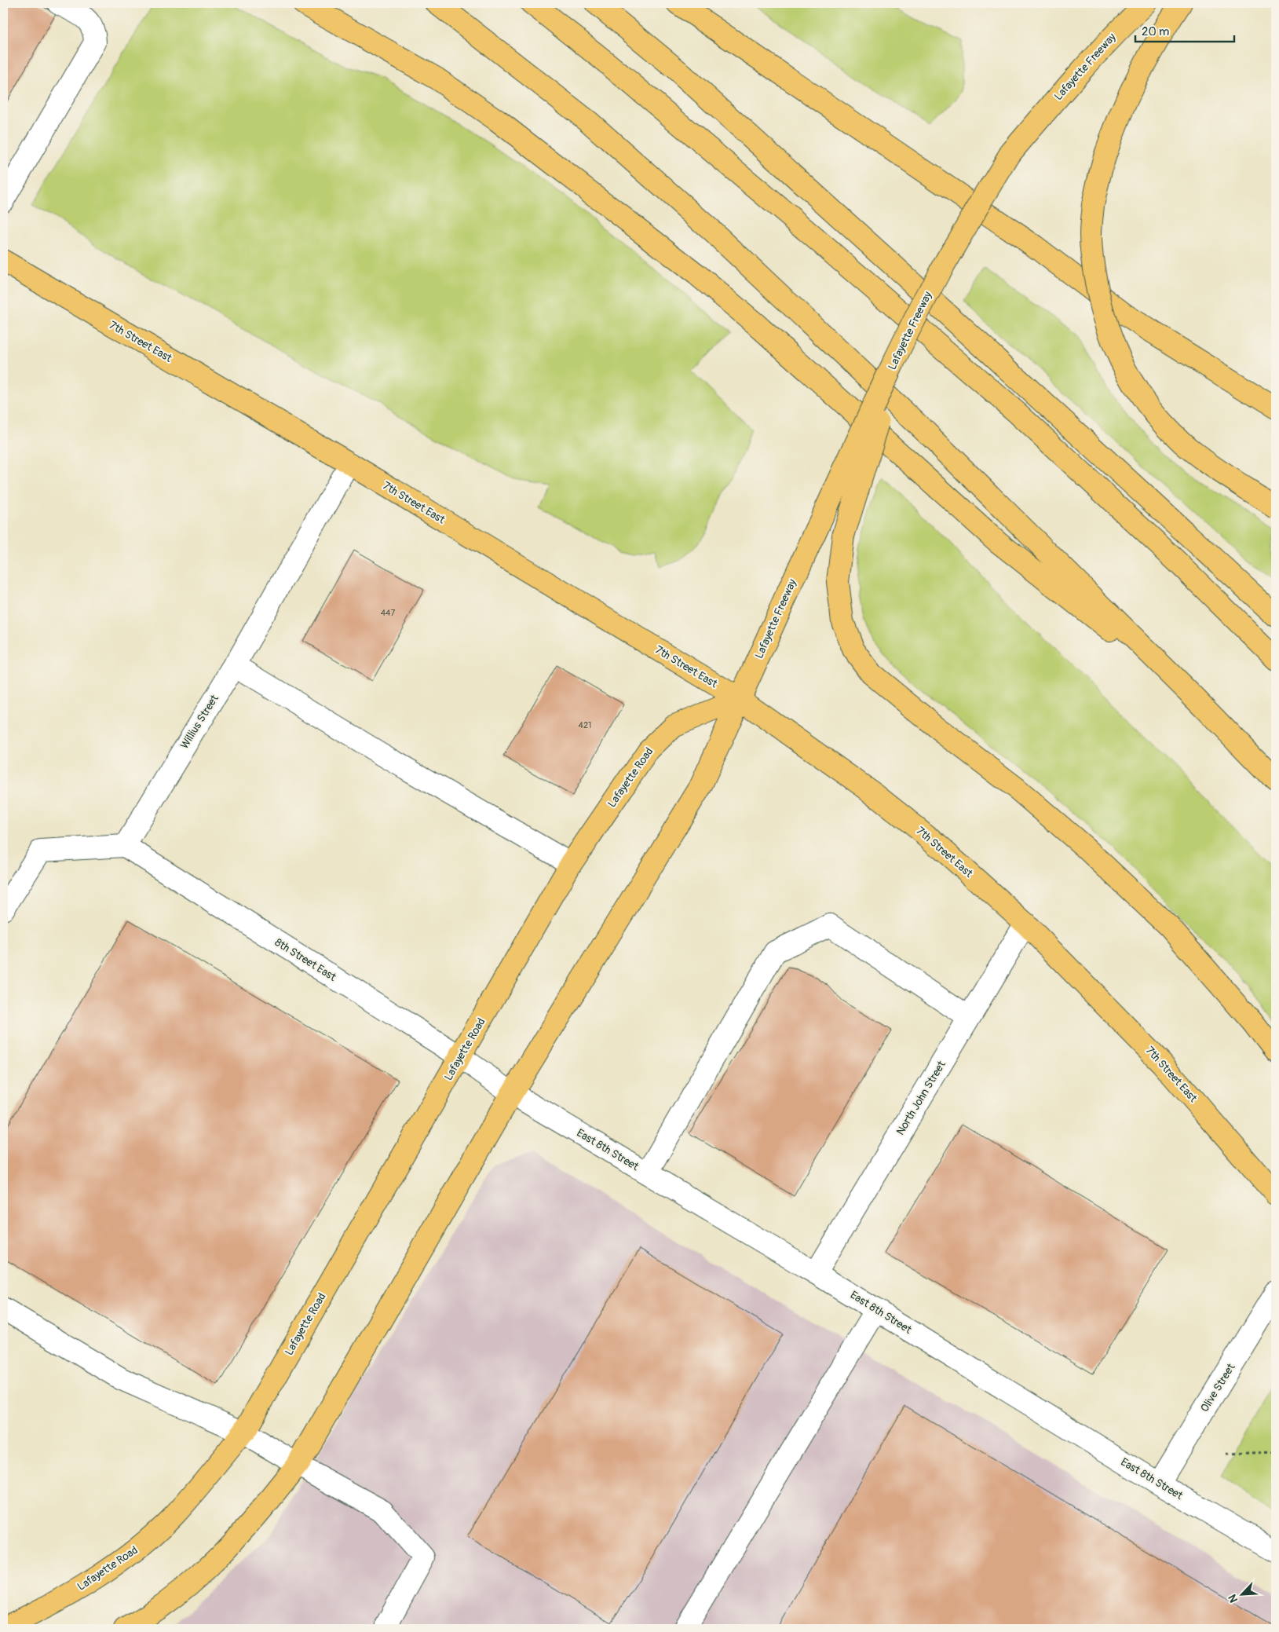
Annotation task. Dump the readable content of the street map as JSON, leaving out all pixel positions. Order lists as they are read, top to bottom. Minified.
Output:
{"streets":{"main road":["Lafayette Freeway","7th Street East","Lafayette Road"],"street":["Willius Street","8th Street East","North John Street","East 8th Street","Olive Street"]},"crossings":[["Lafayette Freeway","7th Street East"],["Lafayette Freeway","Lafayette Road"],["7th Street East","Willius Street"],["7th Street East","Lafayette Road"],["7th Street East","North John Street"],["Willius Street","8th Street East"],["Lafayette Road","8th Street East"],["8th Street East","East 8th Street"],["North John Street","East 8th Street"],["East 8th Street","Olive Street"]],"house_numbers":["447","421"],"scale_bar":"20 m","north":"bottom left"}
